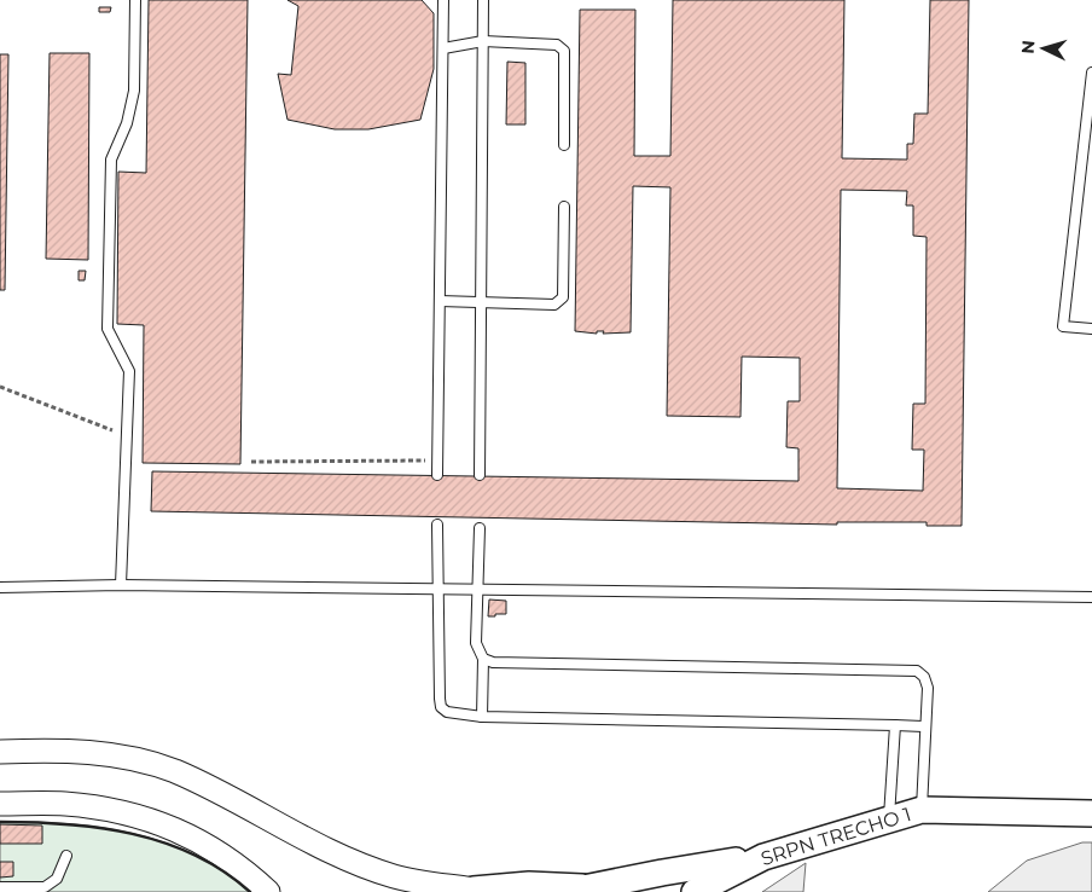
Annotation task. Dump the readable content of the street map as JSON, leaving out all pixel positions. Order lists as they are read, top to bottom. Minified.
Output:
{"streets":{"main road":["SRPN TRECHO 1"]},"north":"left"}
